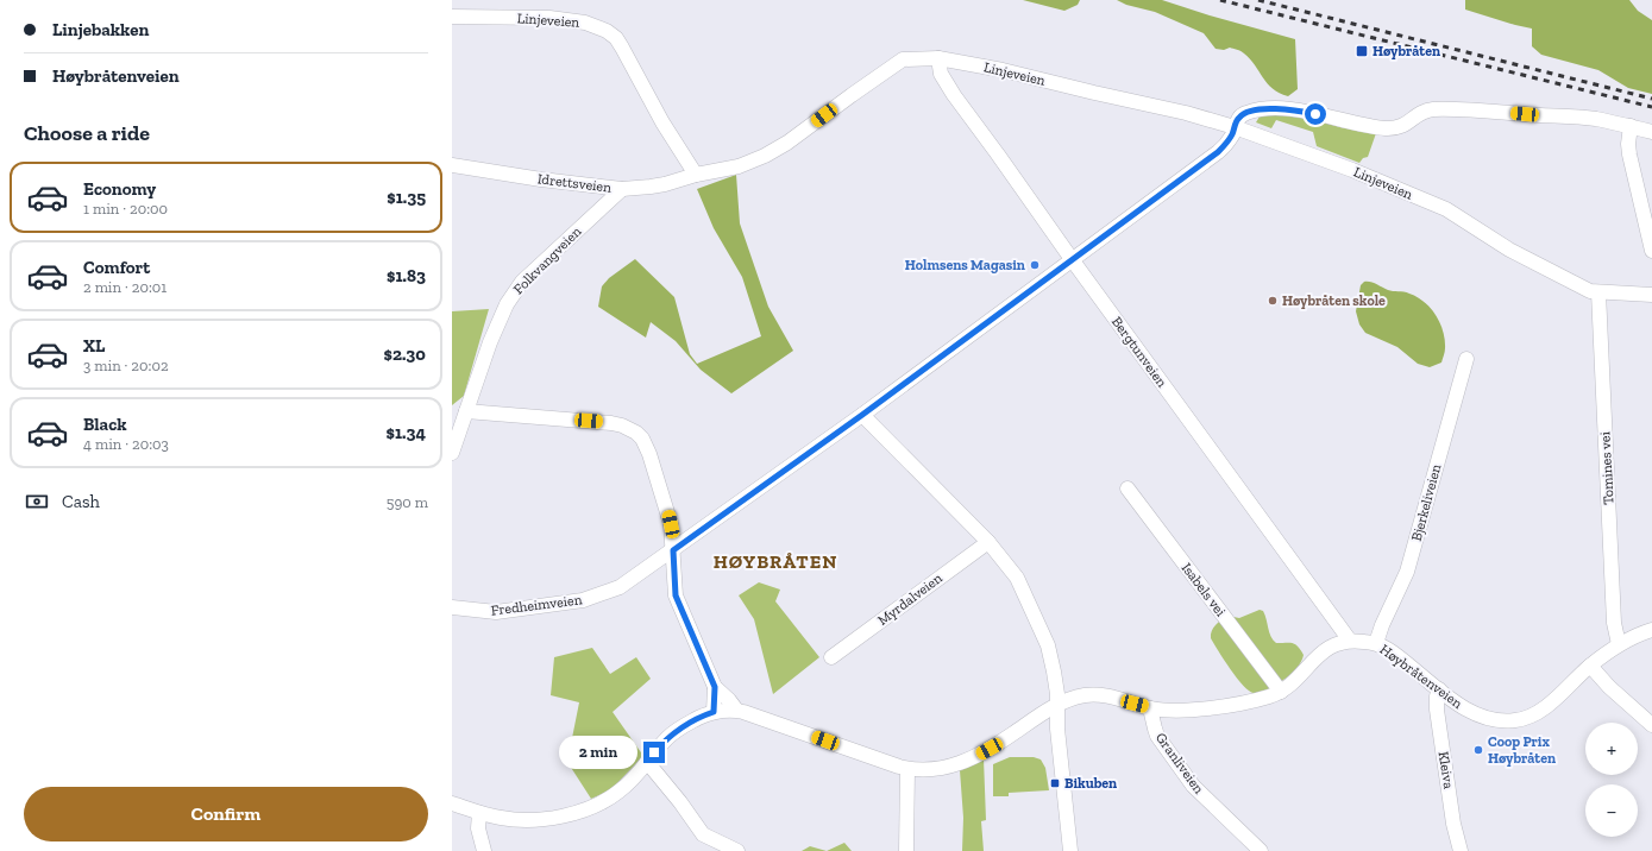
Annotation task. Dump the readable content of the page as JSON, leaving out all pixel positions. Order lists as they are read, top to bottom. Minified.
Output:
{"streets":{"street":["Linjeveien","Idrettsveien","Folkvangveien","Bergtunveien","Tomines vei","Bjerkeliveien","Isabels vei","Myrdalveien","Fredheimveien","Høybråtenveien","Granliveien","Kleiva"]},"crossings":[["Linjeveien","Idrettsveien"],["Linjeveien","Bergtunveien"],["Linjeveien","Tomines vei"],["Linjeveien","Fredheimveien"],["Idrettsveien","Folkvangveien"],["Bergtunveien","Fredheimveien"],["Bergtunveien","Høybråtenveien"],["Tomines vei","Høybråtenveien"],["Bjerkeliveien","Høybråtenveien"],["Isabels vei","Høybråtenveien"],["Høybråtenveien","Granliveien"],["Høybråtenveien","Kleiva"]],"districts":["HØYBRÅTEN"],"places":{"transit":["Høybråten","Bikuben"],"other":["Holmsens Magasin","Høybråten skole","Coop Prix Høybråten"]},"page":{"banner":["Linjebakken","Høybråtenveien"],"heading":"Choose a ride","list":[{"name":"Economy","note":"1 min · 20:00","value":"$1.35"},{"name":"Comfort","note":"2 min · 20:01","value":"$1.83"},{"name":"XL","note":"3 min · 20:02","value":"$2.30"},{"name":"Black","note":"4 min · 20:03","value":"$1.34"}],"pay":["Cash","590 m"],"map_buttons":["+","−"],"bubble":"2 min","buttons":"Confirm"}}
